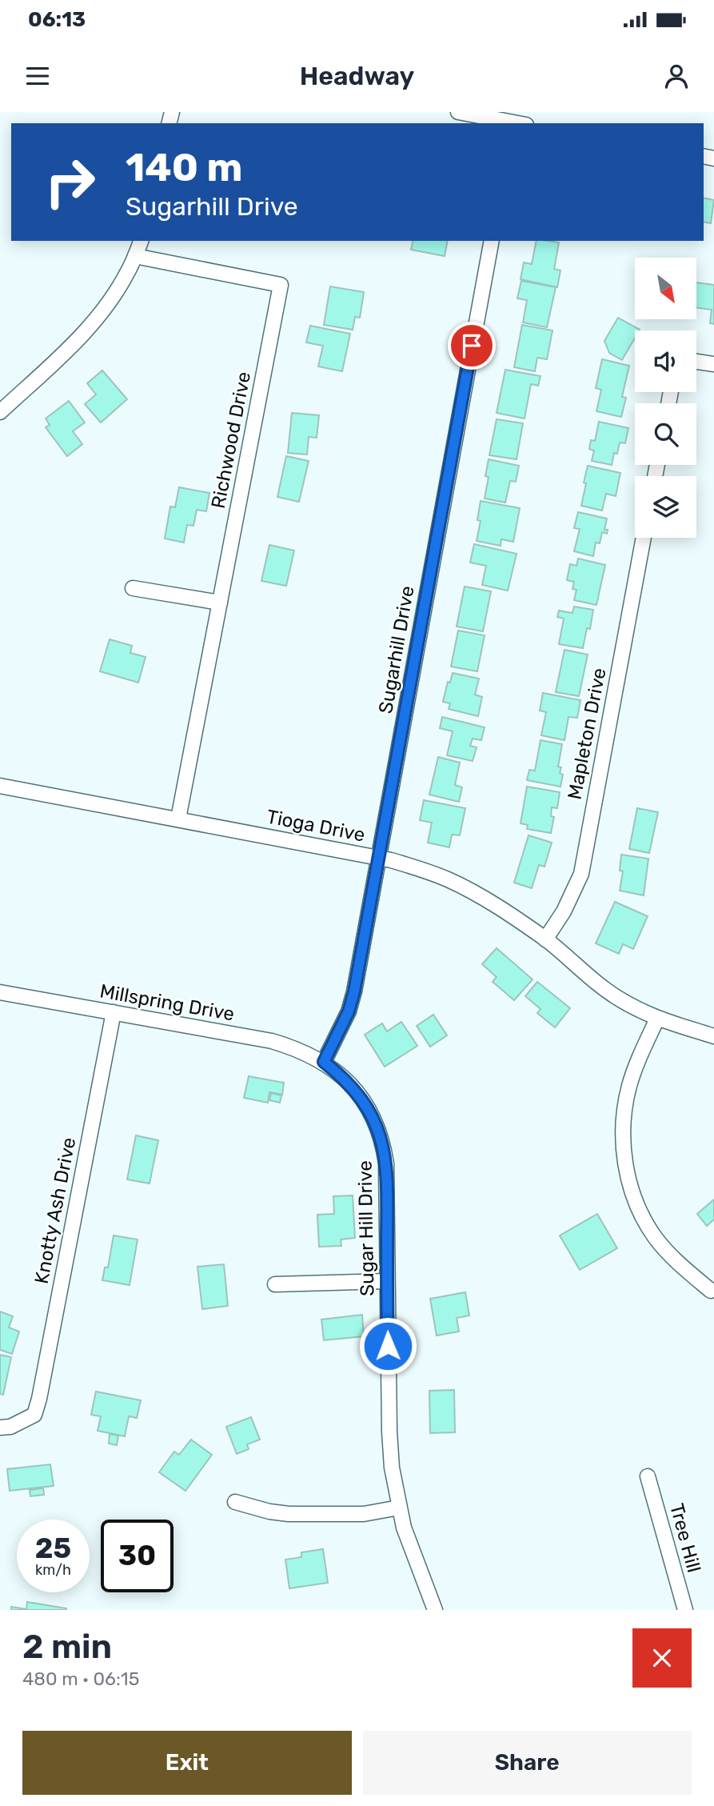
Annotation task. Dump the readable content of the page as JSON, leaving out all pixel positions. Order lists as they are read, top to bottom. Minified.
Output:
{"streets":{"street":["Richwood Drive","Sugarhill Drive","Mapleton Drive","Tioga Drive","Millspring Drive","Knotty Ash Drive","Sugar Hill Drive","Tree Hill"]},"crossings":[["Richwood Drive","Tioga Drive"],["Sugarhill Drive","Tioga Drive"],["Sugarhill Drive","Millspring Drive"],["Sugarhill Drive","Sugar Hill Drive"],["Mapleton Drive","Tioga Drive"],["Millspring Drive","Knotty Ash Drive"],["Millspring Drive","Sugar Hill Drive"]],"north":"bottom right","page":{"status":"06:13","header":"Headway","turn":["140 m","Sugarhill Drive"],"speed":"25 km/h","limit":"30","heading":["2 min","480 m · 06:15"],"buttons":["Exit","Share"]}}
